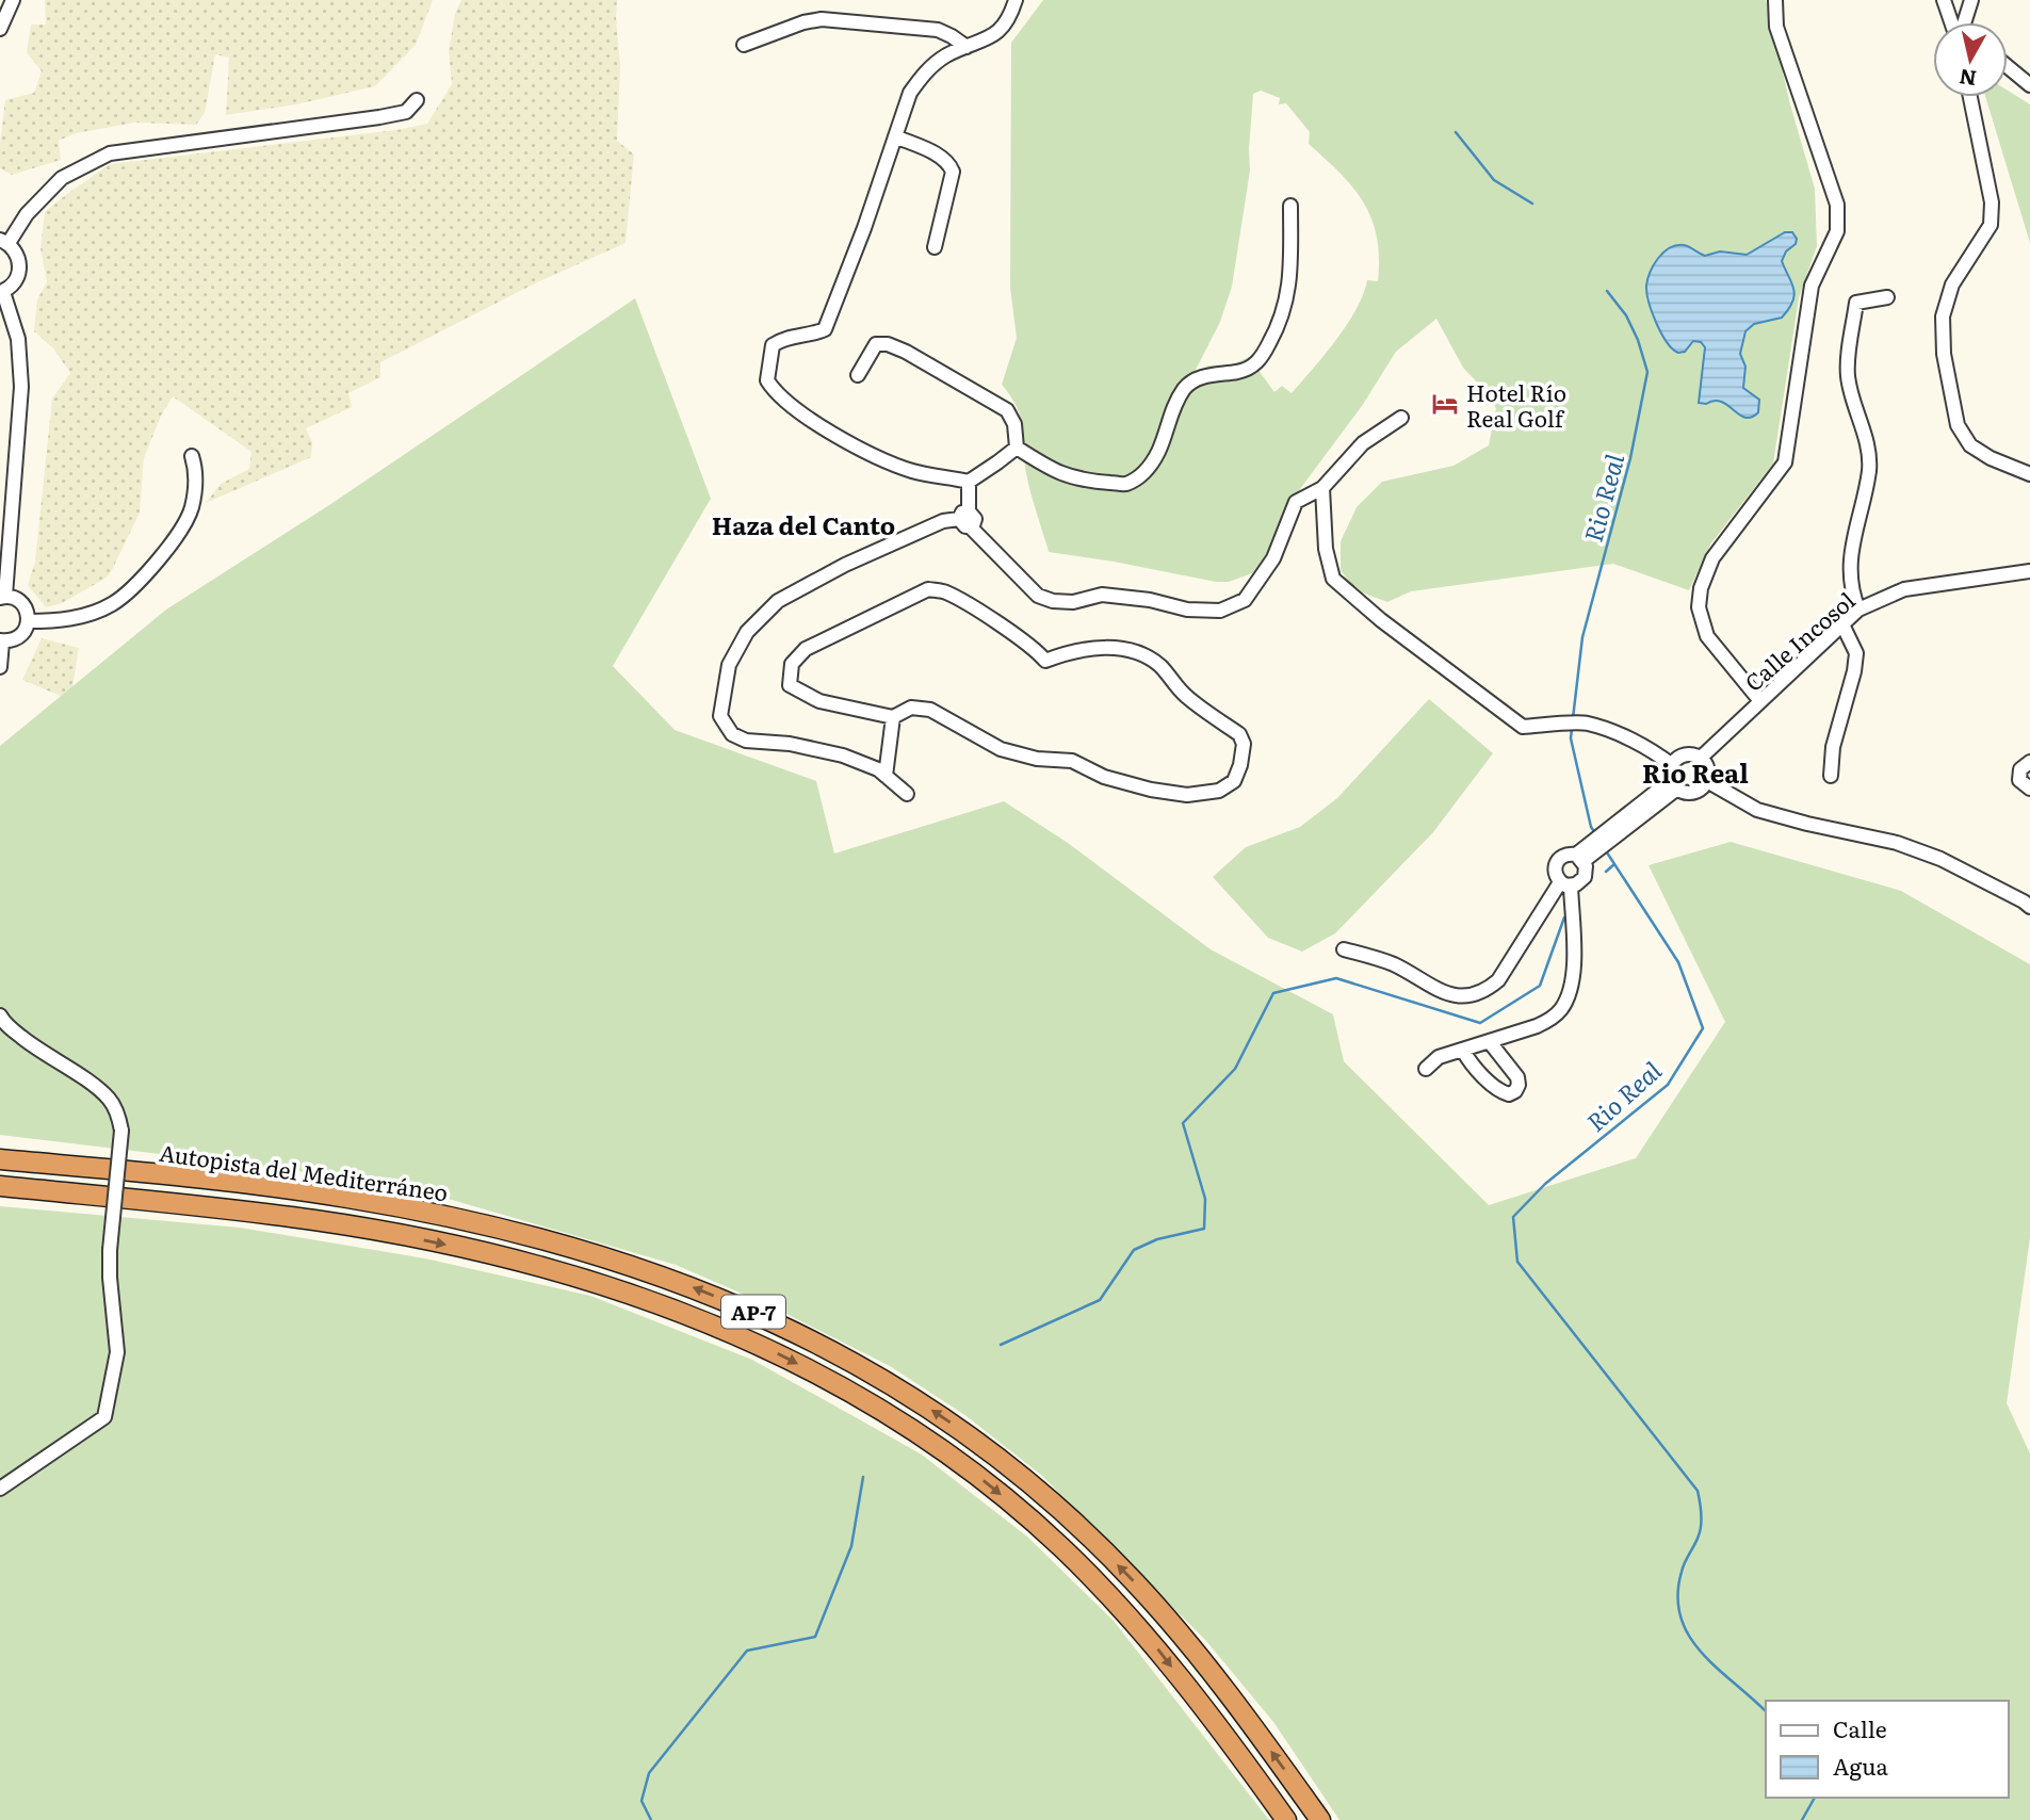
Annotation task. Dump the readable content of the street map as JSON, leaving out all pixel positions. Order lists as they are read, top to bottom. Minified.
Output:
{"streets":{"highway":["Autopista del Mediterráneo","AP-7"],"street":["Calle Incosol"]},"districts":["Haza del Canto","Rio Real"],"water":["Rio Real"],"places":{"hotel":["Hotel Río Real Golf"]},"legend":["Calle","Agua"],"north":"bottom"}
